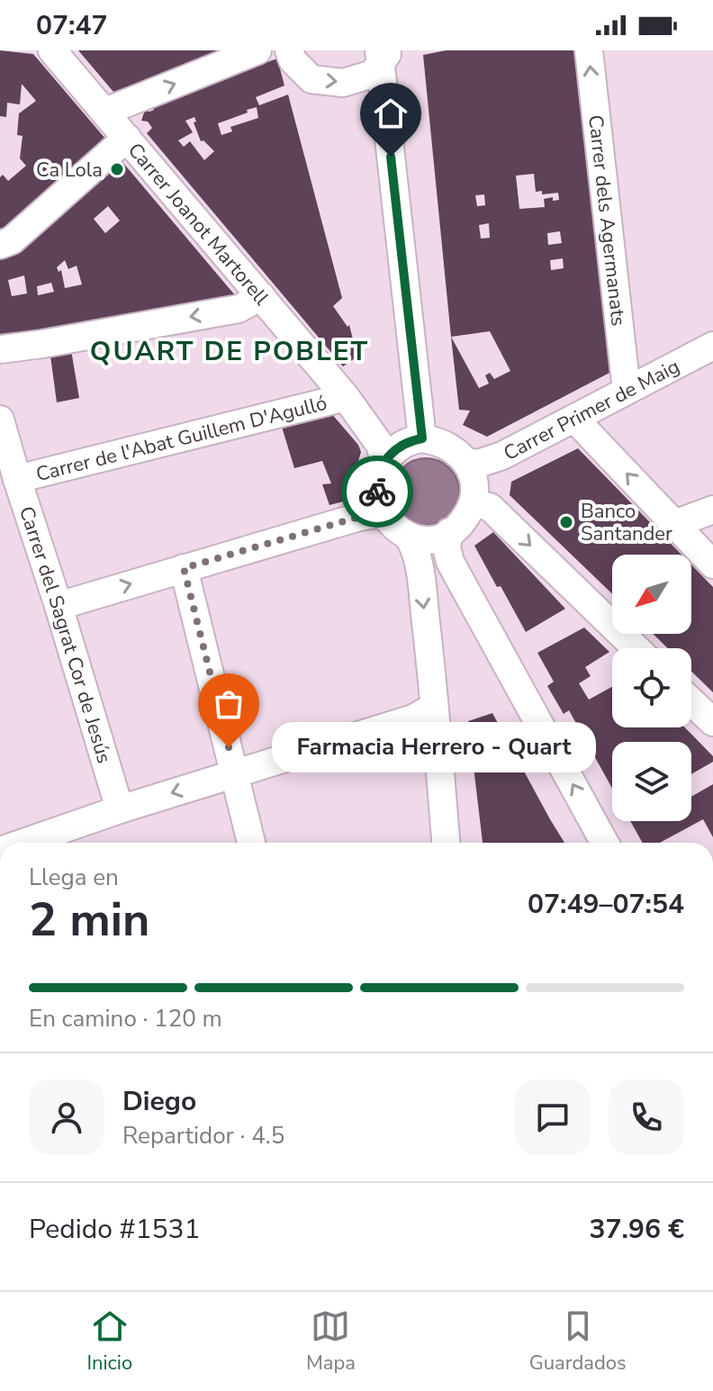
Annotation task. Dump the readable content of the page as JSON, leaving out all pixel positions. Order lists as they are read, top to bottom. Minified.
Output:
{"streets":{"street":["Carrer dels Agermanats","Carrer Joanot Martorell","Carrer Primer de Maig","Carrer de l'Abat Guillem D'Agulló","Carrer del Sagrat Cor de Jesús"]},"crossings":[["Carrer dels Agermanats","Carrer Primer de Maig"],["Carrer Joanot Martorell","Carrer Primer de Maig"],["Carrer Joanot Martorell","Carrer de l'Abat Guillem D'Agulló"],["Carrer de l'Abat Guillem D'Agulló","Carrer del Sagrat Cor de Jesús"]],"districts":["QUART DE POBLET"],"places":["Ca Lola","Banco Santander","Farmacia Herrero - Quart"],"north":"bottom left","page":{"status":"07:47","bubble":"Farmacia Herrero - Quart","heading":["2 min","Llega en","07:49–07:54"],"panel":["Diego","Repartidor · 4.5","Pedido #1531","37.96 €"],"bar":"En camino · 120 m","tabs":["Inicio","Mapa","Guardados"]}}
